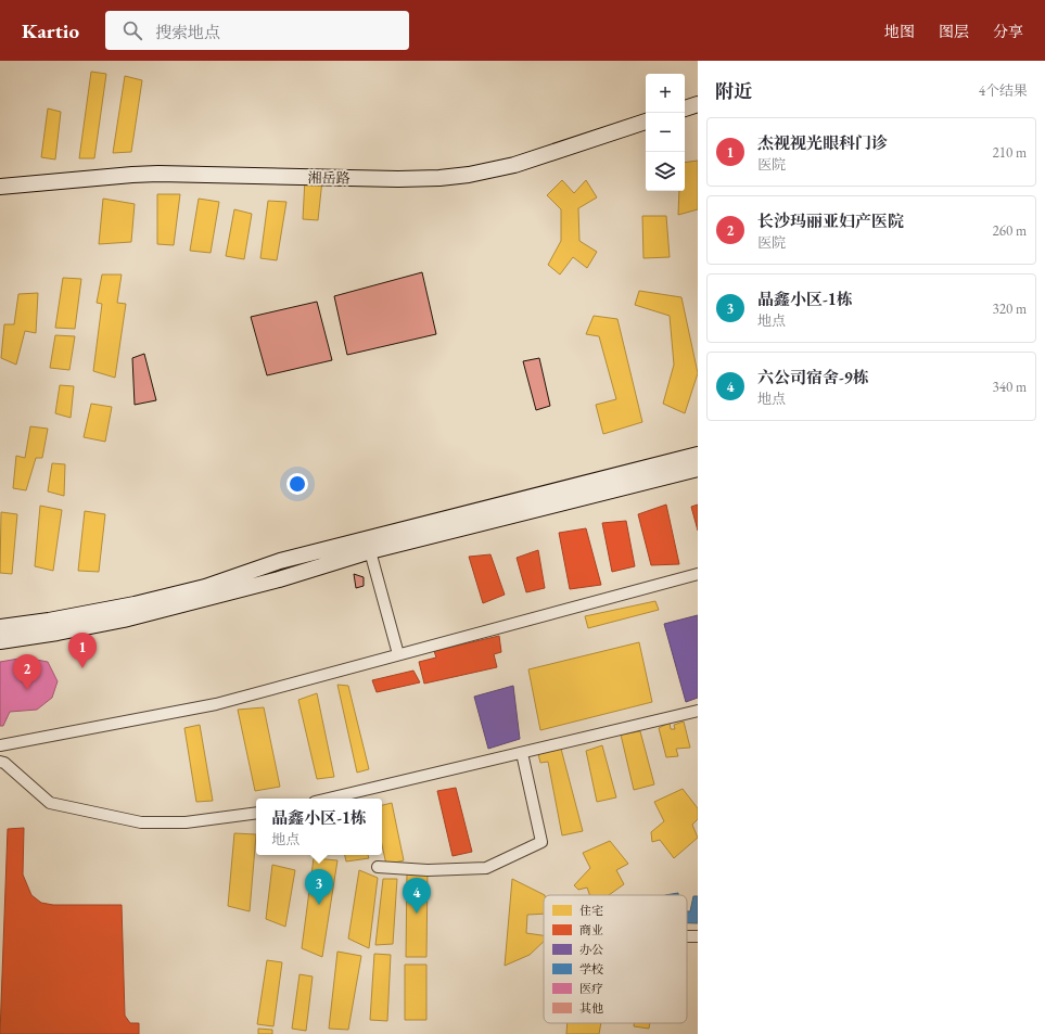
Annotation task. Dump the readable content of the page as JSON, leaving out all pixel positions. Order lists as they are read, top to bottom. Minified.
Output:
{"streets":{"main road":["湘岳路"]},"legend":["住宅","商业","办公","学校","医疗","其他"],"page":{"header":"Kartio","search":"搜索地点","nav":["地图","图层","分享"],"heading":["附近","4个结果"],"map_buttons":["+","−"],"list":[{"mark":"1","name":"杰视视光眼科门诊","note":"医院","value":"210 m"},{"mark":"2","name":"长沙玛丽亚妇产医院","note":"医院","value":"260 m"},{"mark":"3","name":"晶鑫小区-1栋","note":"地点","value":"320 m"},{"mark":"4","name":"六公司宿舍-9栋","note":"地点","value":"340 m"}],"pins":["1","2","3","4"],"popup":["晶鑫小区-1栋","地点"]}}
